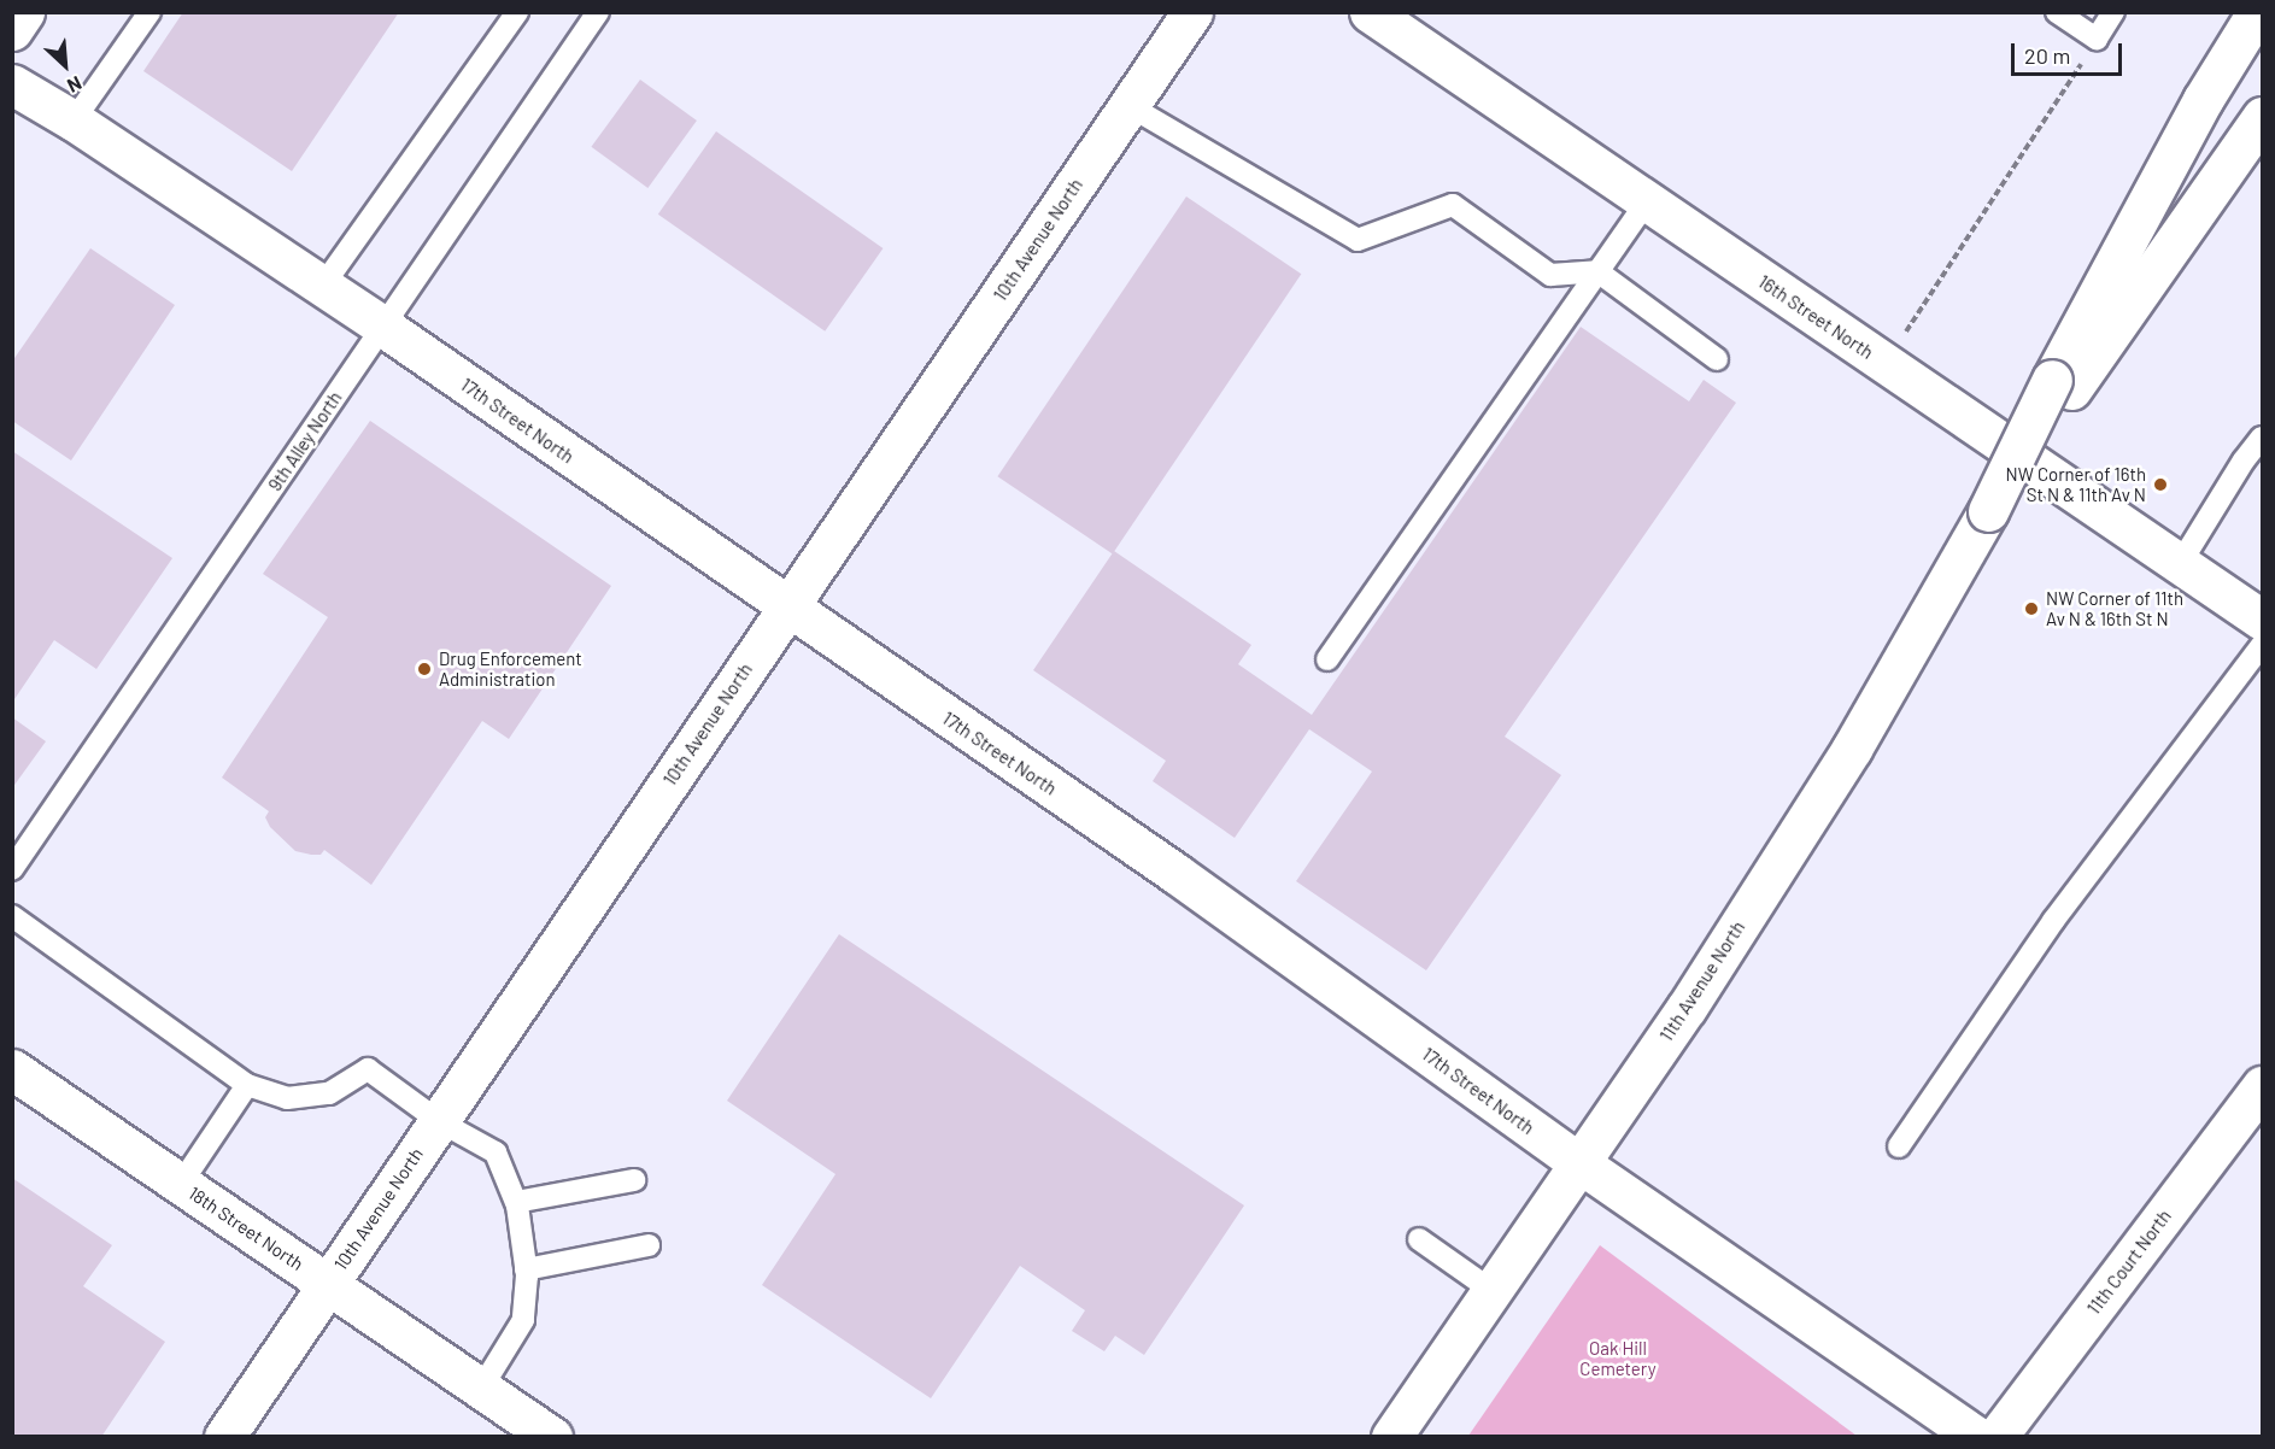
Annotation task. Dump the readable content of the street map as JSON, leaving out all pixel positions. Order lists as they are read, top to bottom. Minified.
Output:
{"streets":{"main road":["10th Avenue North","16th Street North","17th Street North","11th Avenue North","18th Street North","11th Court North"],"lane":["9th Alley North"]},"crossings":[["10th Avenue North","17th Street North"],["10th Avenue North","18th Street North"],["17th Street North","9th Alley North"],["17th Street North","11th Avenue North"]],"parks":["Oak Hill Cemetery"],"places":["NW Corner of 16th St N & 11th Av N","NW Corner of 11th Av N & 16th St N","Drug Enforcement Administration"],"scale_bar":"20 m","north":"bottom right"}
